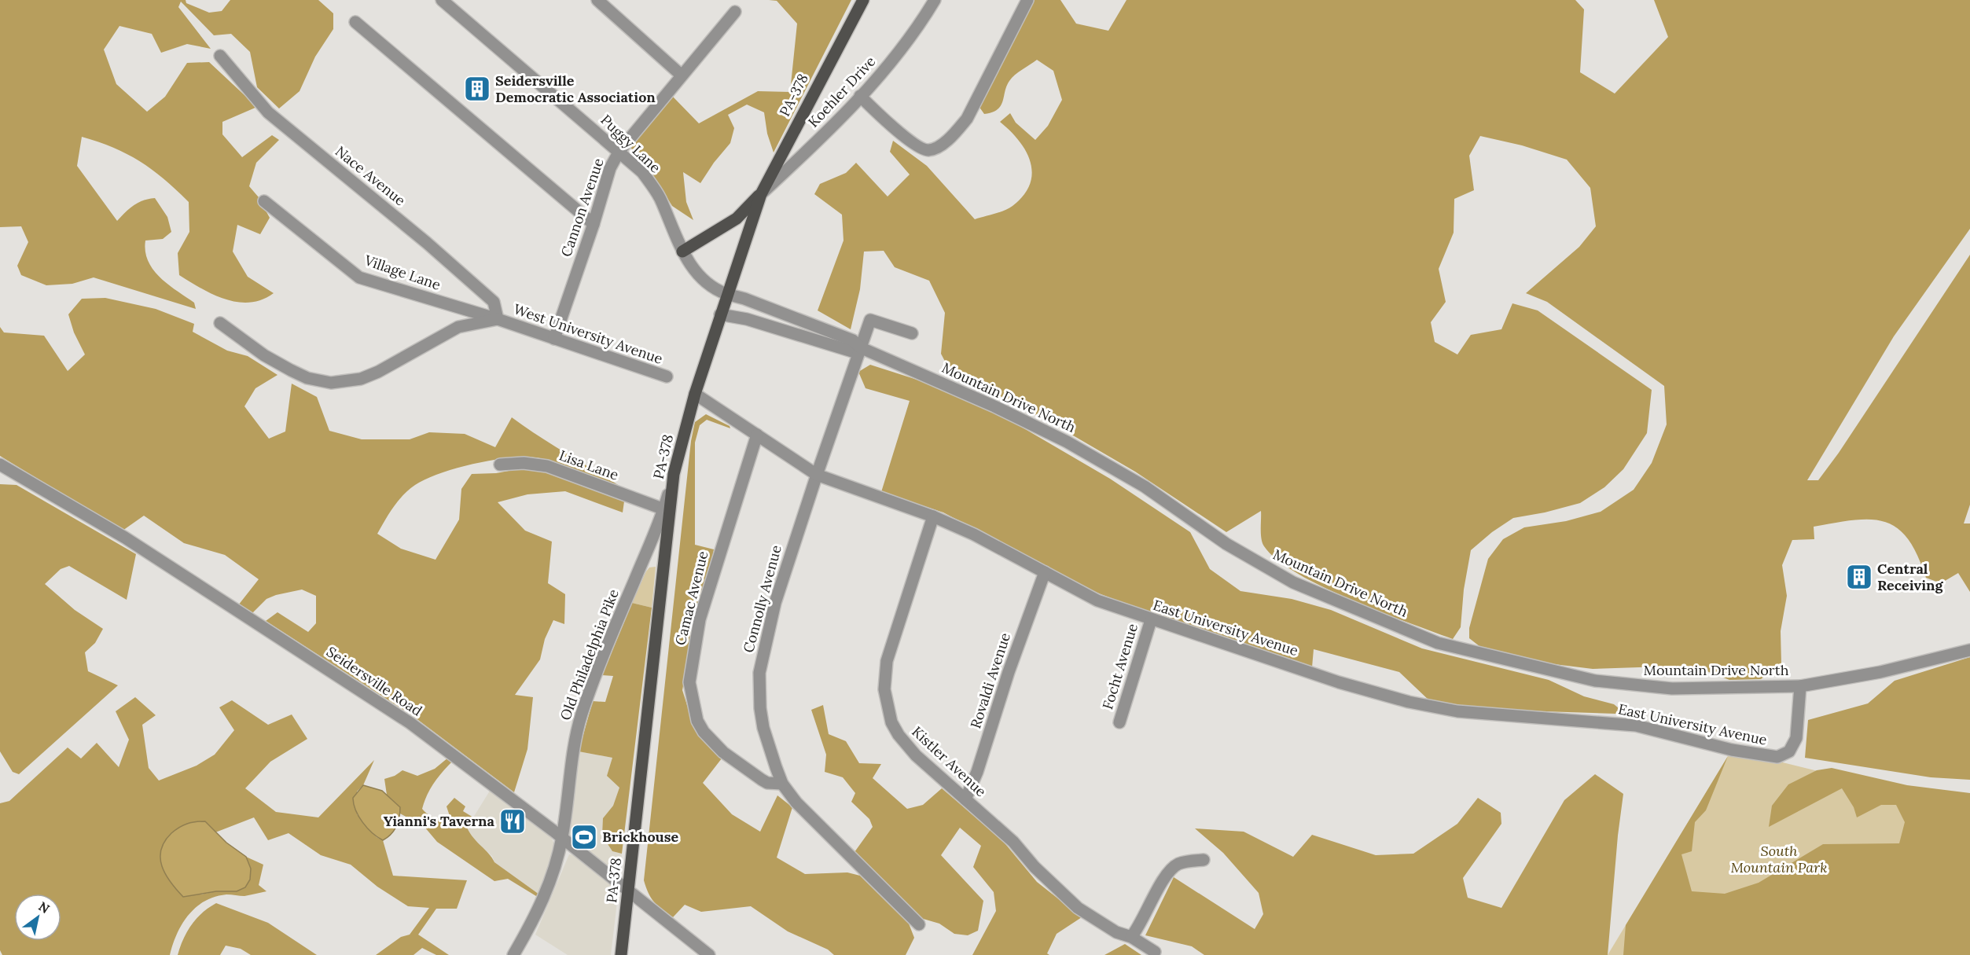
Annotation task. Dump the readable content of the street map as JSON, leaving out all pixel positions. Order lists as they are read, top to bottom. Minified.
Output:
{"streets":{"main road":["PA-378"],"street":["Koehler Drive","Puggy Lane","Nace Avenue","Cannon Avenue","Village Lane","West University Avenue","Mountain Drive North","Lisa Lane","Camac Avenue","Connolly Avenue","East University Avenue","Old Philadelphia Pike","Focht Avenue","Rovaldi Avenue","Seidersville Road","Kistler Avenue"]},"crossings":[["Koehler Drive","PA-378"],["PA-378","Puggy Lane"],["PA-378","Mountain Drive North"],["PA-378","East University Avenue"],["PA-378","Old Philadelphia Pike"],["PA-378","Seidersville Road"],["Puggy Lane","Cannon Avenue"],["Puggy Lane","Mountain Drive North"],["Nace Avenue","Village Lane"],["Nace Avenue","West University Avenue"],["Cannon Avenue","West University Avenue"],["Village Lane","West University Avenue"],["Mountain Drive North","Connolly Avenue"],["Mountain Drive North","East University Avenue"],["Lisa Lane","Old Philadelphia Pike"],["Camac Avenue","Connolly Avenue"],["Camac Avenue","East University Avenue"],["Connolly Avenue","East University Avenue"],["East University Avenue","Focht Avenue"],["East University Avenue","Rovaldi Avenue"],["East University Avenue","Kistler Avenue"],["Old Philadelphia Pike","Seidersville Road"],["Rovaldi Avenue","Kistler Avenue"]],"parks":["South Mountain Park"],"places":{"building":["Seidersville Democratic Association","Central Receiving"],"restaurant":["Yianni's Taverna"],"sports":["Brickhouse"]},"north":"top right"}
